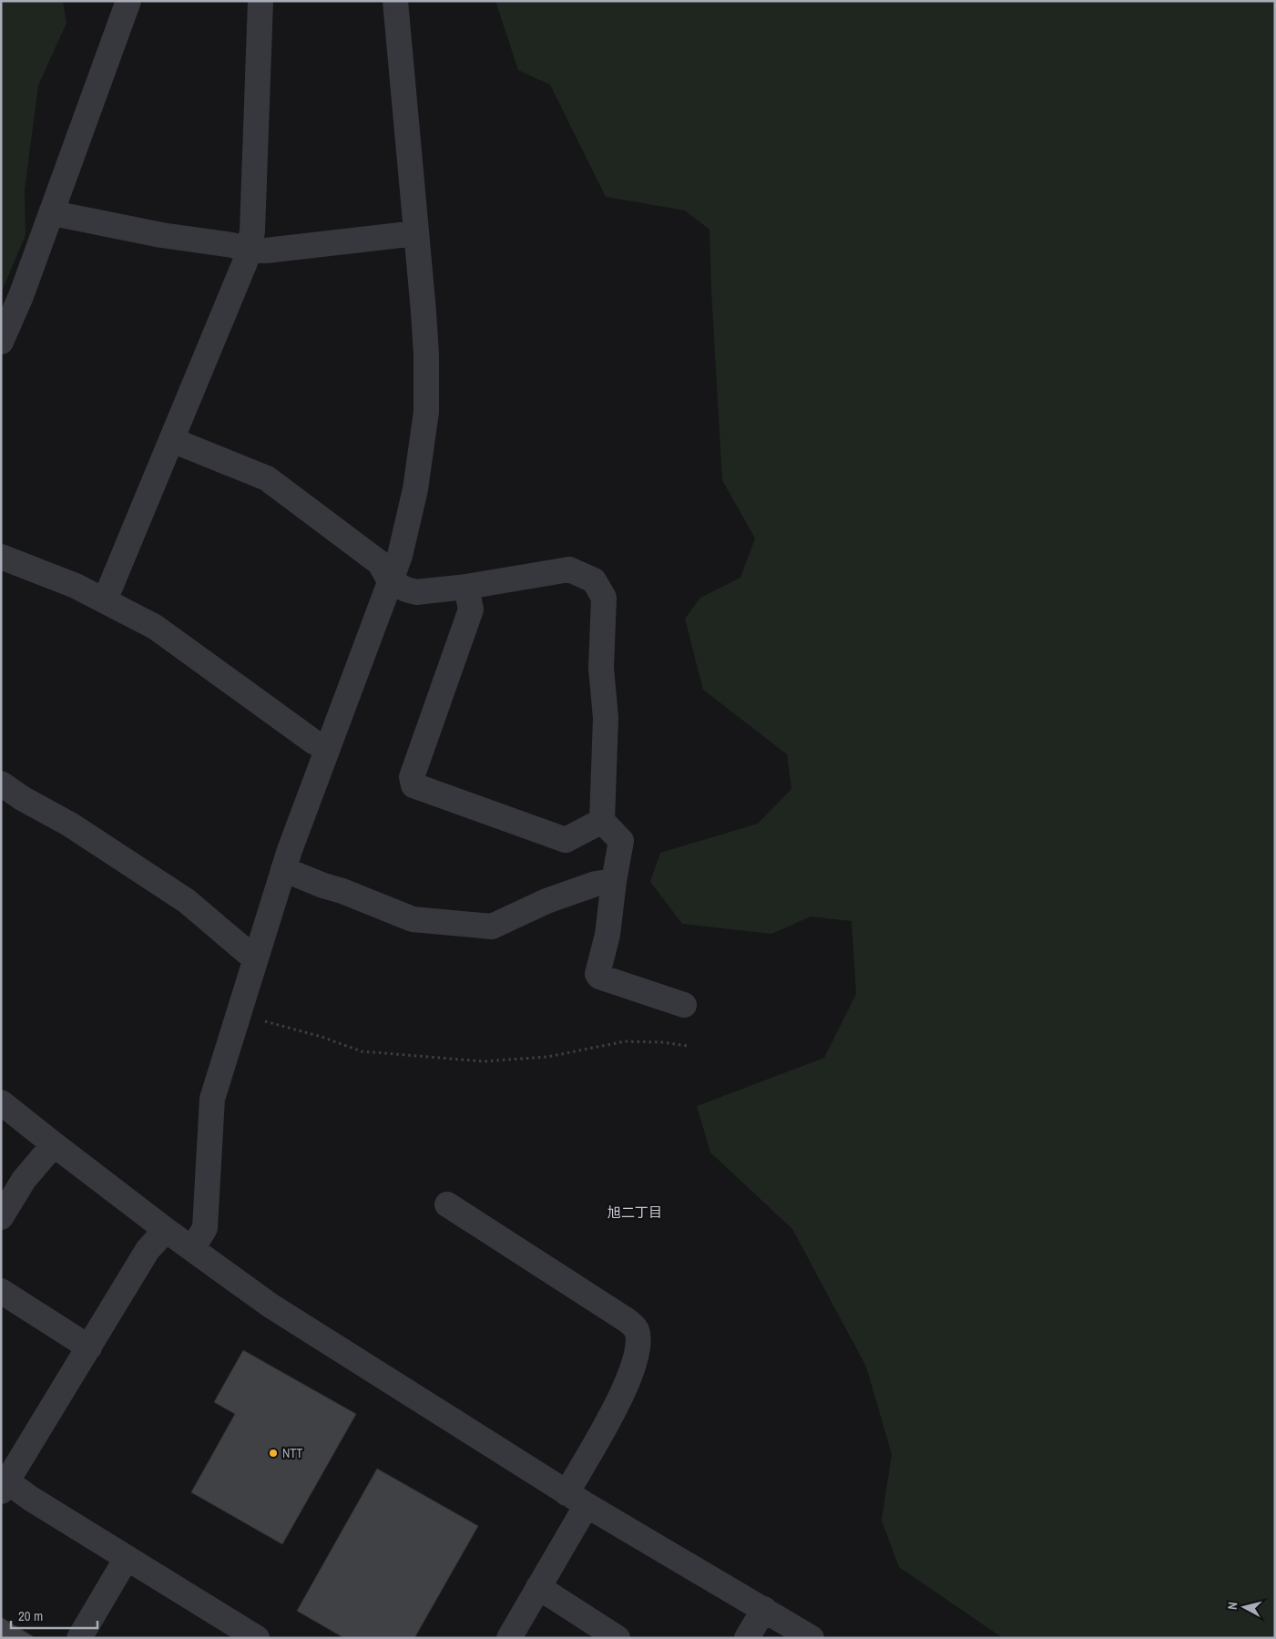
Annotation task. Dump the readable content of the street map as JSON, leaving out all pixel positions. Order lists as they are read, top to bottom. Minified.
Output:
{"districts":["旭二丁目"],"places":["NTT"],"scale_bar":"20 m","north":"left"}
